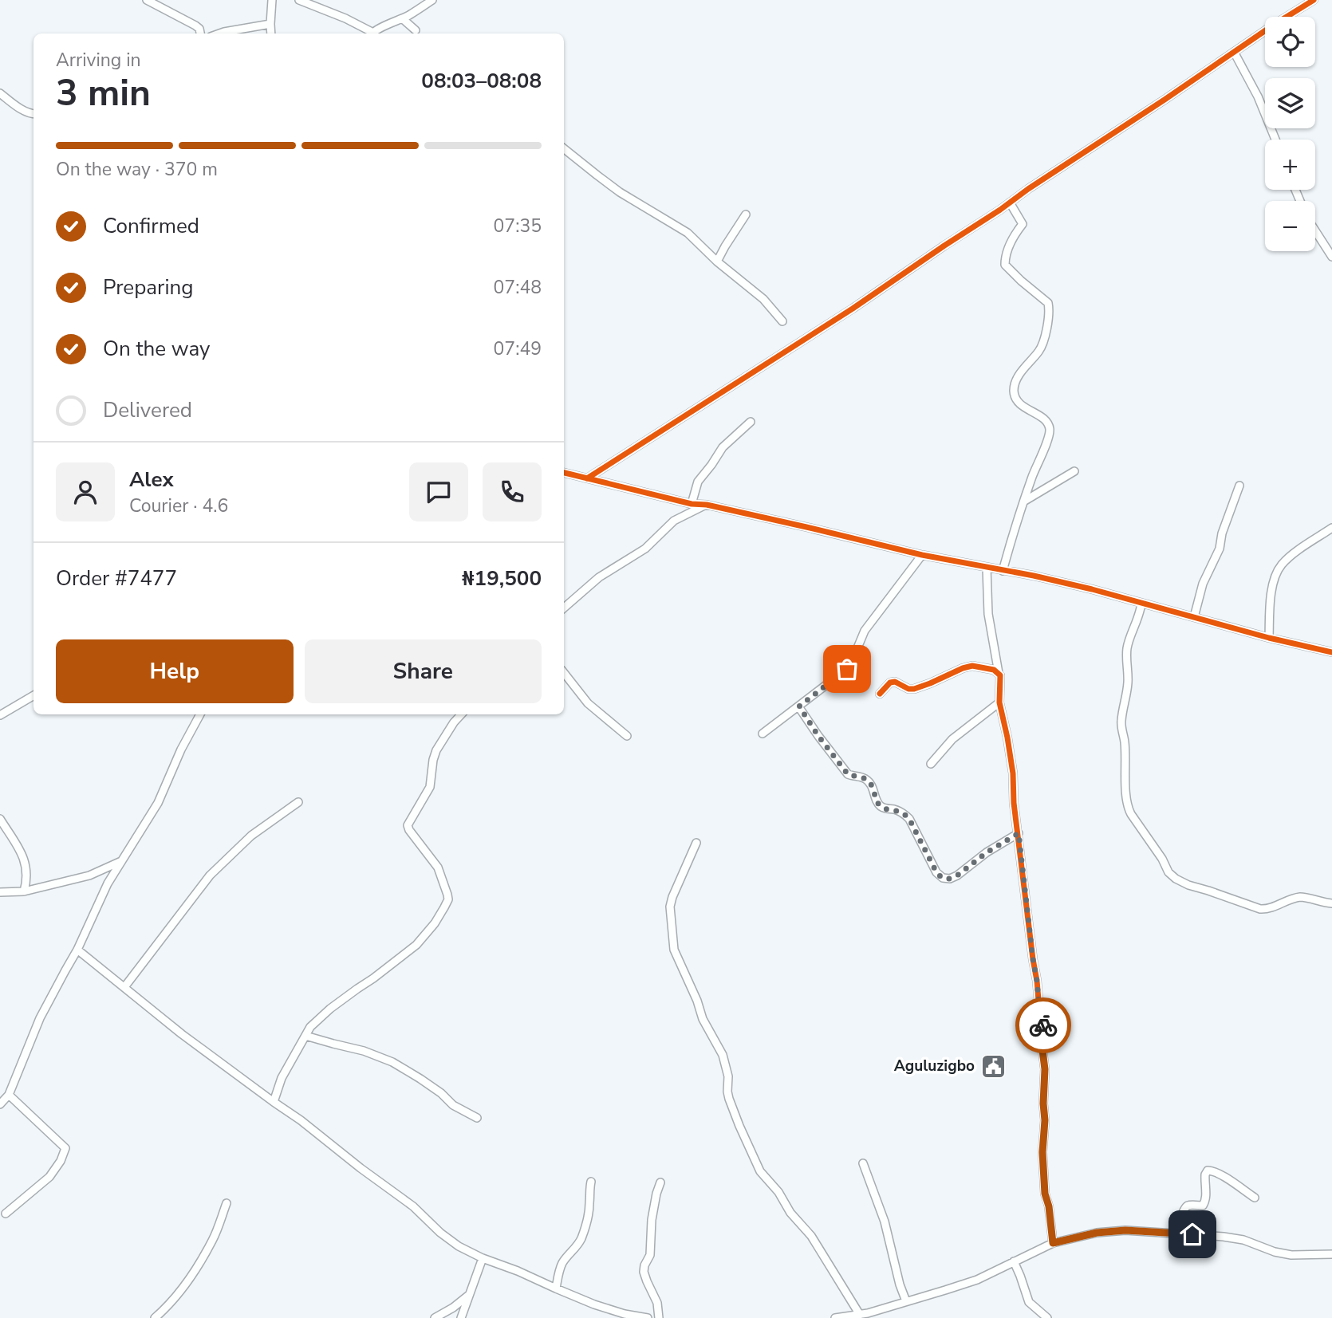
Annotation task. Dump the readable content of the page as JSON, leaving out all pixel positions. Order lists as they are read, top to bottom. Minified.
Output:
{"places":{"public building":["Aguluzigbo"]},"page":{"map_buttons":["+","−"],"heading":["3 min","Arriving in","08:03–08:08"],"panel":["Alex","Courier · 4.6","Order #7477","₦19,500"],"bar":"On the way · 370 m","list":[["Confirmed","07:35"],["Preparing","07:48"],["On the way","07:49"],"Delivered"],"buttons":["Help","Share"]}}
